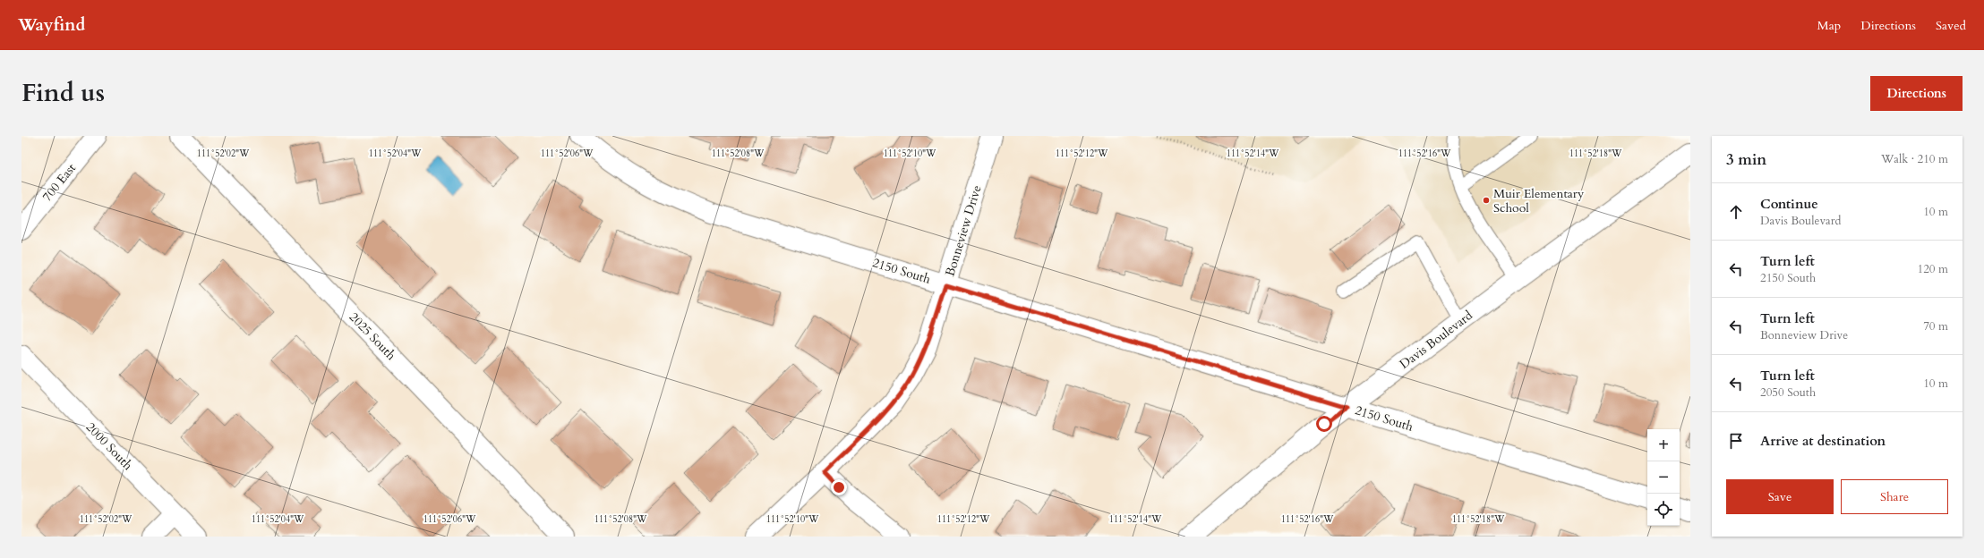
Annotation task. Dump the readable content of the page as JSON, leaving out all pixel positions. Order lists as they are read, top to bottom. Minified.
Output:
{"streets":{"street":["700 East","Bonneview Drive","2150 South","2025 South","Davis Boulevard","2000 South"]},"crossings":[["Bonneview Drive","2150 South"],["2150 South","Davis Boulevard"]],"places":["Muir Elementary School"],"page":{"header":"Wayfind","nav":["Map","Directions","Saved"],"title":"Find us","buttons":["Directions",["Save","Share"]],"heading":["3 min","Walk · 210 m"],"list":[["Continue","Davis Boulevard","10 m"],["Turn left","2150 South","120 m"],["Turn left","Bonneview Drive","70 m"],["Turn left","2050 South","10 m"],"Arrive at destination"],"map_buttons":["+","−"]},"coordinates":["111°52'02\"W","111°52'04\"W","111°52'06\"W","111°52'08\"W","111°52'10\"W","111°52'12\"W","111°52'14\"W","111°52'16\"W","111°52'18\"W"]}
